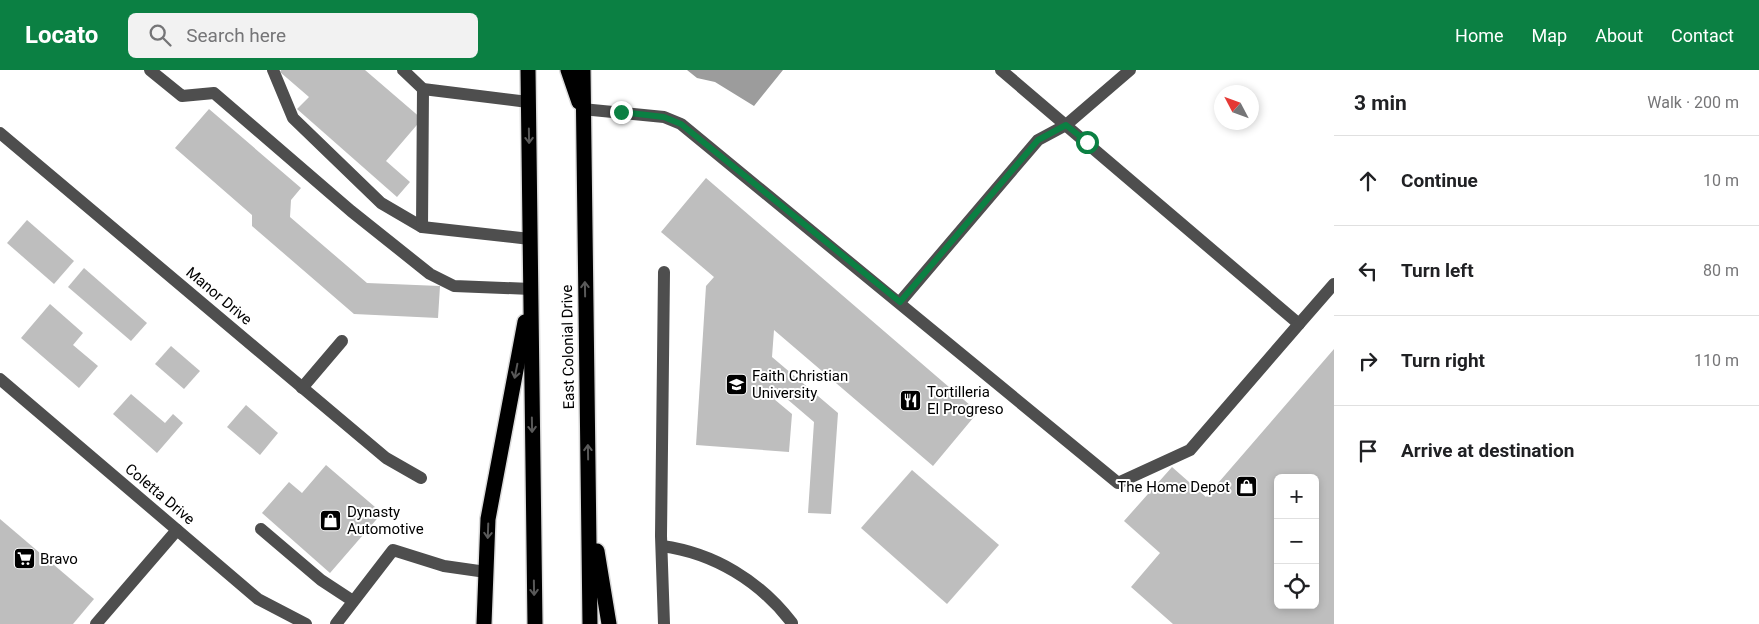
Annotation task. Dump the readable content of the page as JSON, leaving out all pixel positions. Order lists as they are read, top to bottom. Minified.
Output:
{"streets":{"highway":["East Colonial Drive"],"street":["Manor Drive","Coletta Drive"]},"places":{"school or university":["Faith Christian University"],"restaurant":["Tortilleria El Progreso"],"shop":["The Home Depot","Dynasty Automotive"],"supermarket":["Bravo"]},"north":"top left","page":{"header":"Locato","search":"Search here","nav":["Home","Map","About","Contact"],"heading":["3 min","Walk · 200 m"],"list":[["Continue","10 m"],["Turn left","80 m"],["Turn right","110 m"],"Arrive at destination"],"map_buttons":["+","−"]}}
